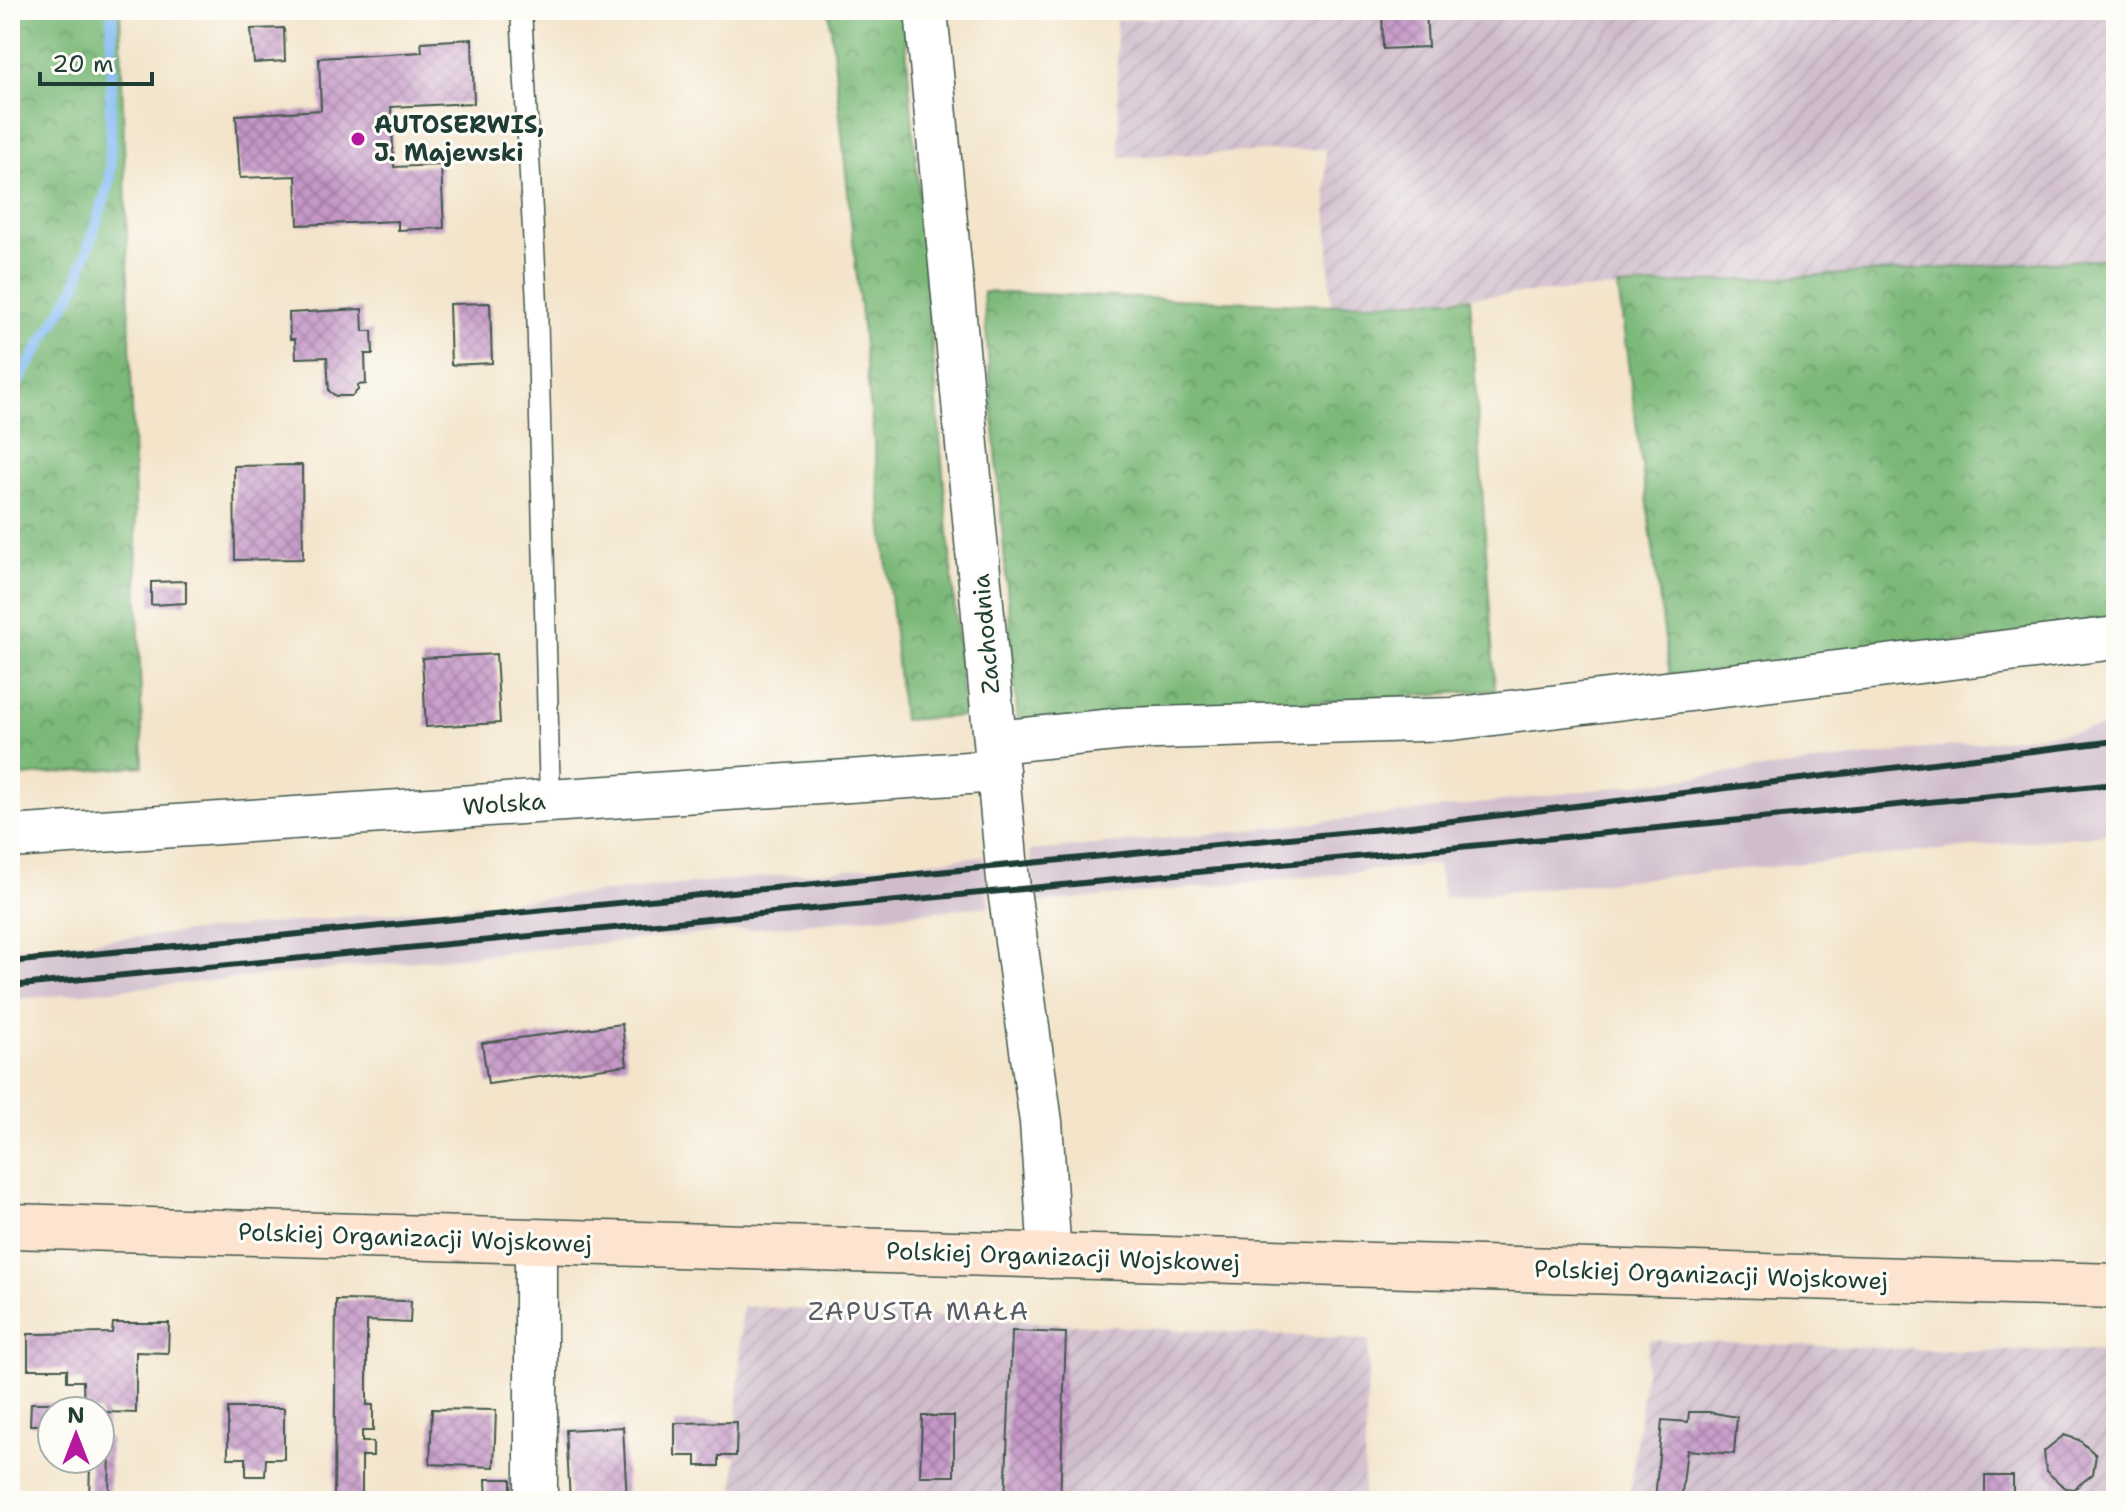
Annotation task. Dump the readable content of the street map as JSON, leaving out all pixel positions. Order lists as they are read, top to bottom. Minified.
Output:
{"streets":{"main road":["Polskiej Organizacji Wojskowej"],"street":["Zachodnia","Wolska"]},"crossings":[["Zachodnia","Wolska"],["Zachodnia","Polskiej Organizacji Wojskowej"]],"districts":["ZAPUSTA MAŁA"],"places":["AUTOSERWIS, J. Majewski"],"scale_bar":"20 m","north":"top"}
